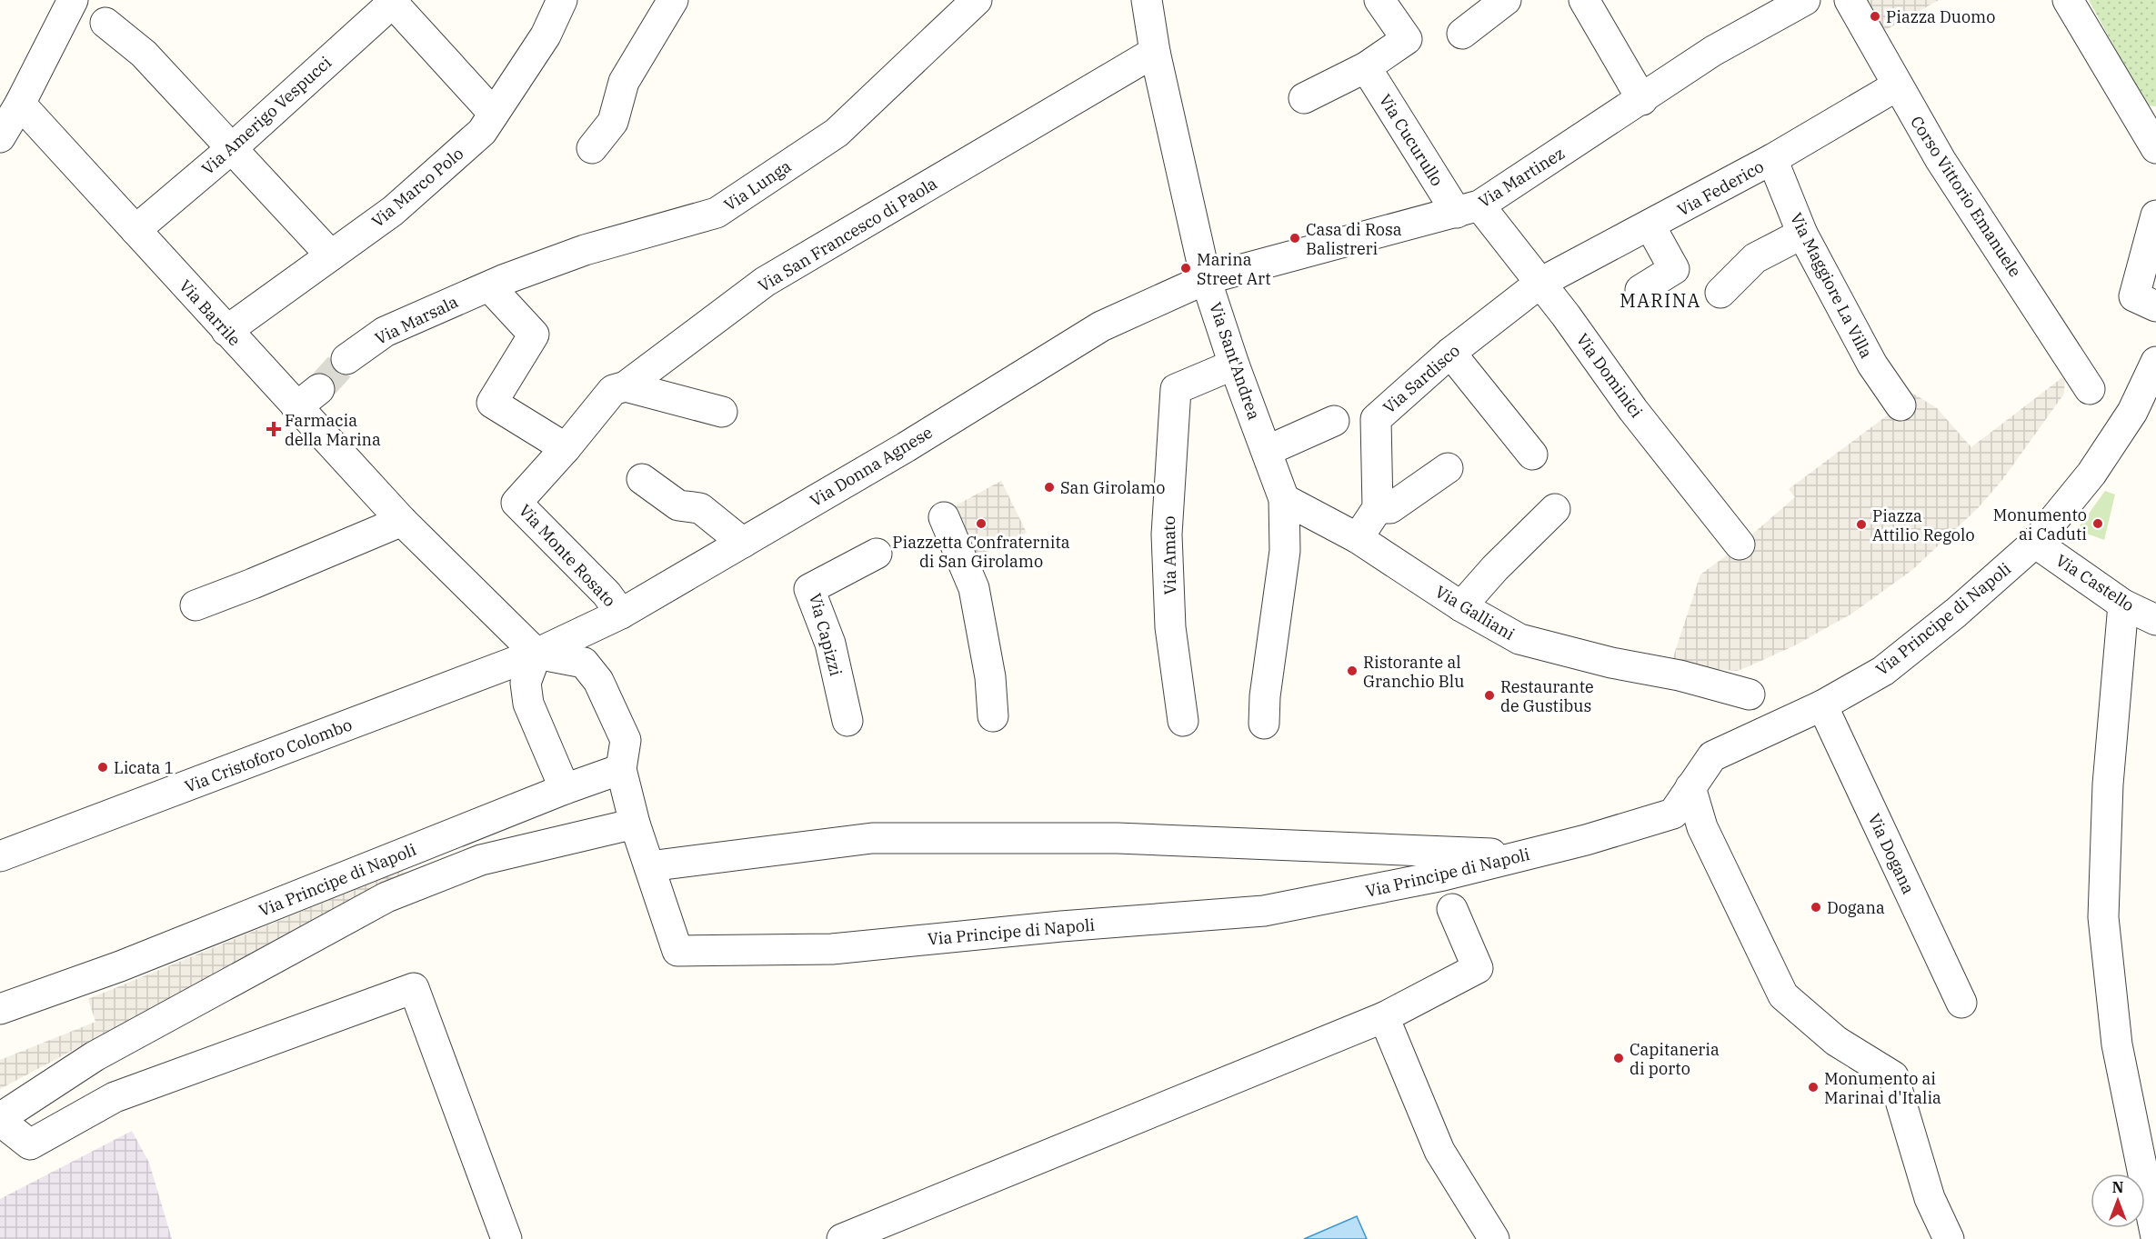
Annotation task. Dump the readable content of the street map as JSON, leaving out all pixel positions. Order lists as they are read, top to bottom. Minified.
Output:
{"streets":{"street":["Via Amerigo Vespucci","Via Cucurullo","Via Martinez","Via Lunga","Via Marco Polo","Via Federico","Corso Vittorio Emanuele","Via San Francesco di Paola","Via Maggiore La Villa","Via Barrile","Via Marsala","Via Sant'Andrea","Via Dominici","Via Sardisco","Via Donna Agnese","Via Monte Rosato","Via Amato","Via Castello","Via Galliani","Via Principe di Napoli","Via Capizzi","Via Cristoforo Colombo","Via Dogana"]},"crossings":[["Via Amerigo Vespucci","Via Barrile"],["Via Cucurullo","Via Martinez"],["Via Cucurullo","Via Dominici"],["Via Martinez","Via Sant'Andrea"],["Via Martinez","Via Dominici"],["Via Martinez","Via Donna Agnese"],["Via Lunga","Via Marsala"],["Via Marco Polo","Via Barrile"],["Via Federico","Corso Vittorio Emanuele"],["Via Federico","Via Maggiore La Villa"],["Via Federico","Via Dominici"],["Via Federico","Via Sardisco"],["Via San Francesco di Paola","Via Sant'Andrea"],["Via San Francesco di Paola","Via Monte Rosato"],["Via Barrile","Via Donna Agnese"],["Via Barrile","Via Cristoforo Colombo"],["Via Sant'Andrea","Via Donna Agnese"],["Via Sant'Andrea","Via Amato"],["Via Sant'Andrea","Via Galliani"],["Via Dominici","Via Sardisco"],["Via Donna Agnese","Via Monte Rosato"],["Via Donna Agnese","Via Cristoforo Colombo"],["Via Castello","Via Principe di Napoli"],["Via Principe di Napoli","Via Dogana"]],"districts":["MARINA"],"places":{"other":["Piazza Duomo","Casa di Rosa Balistreri","Marina Street Art","San Girolamo","Piazzetta Confraternita di San Girolamo","Monumento ai Caduti","Piazza Attilio Regolo","Ristorante al Granchio Blu","Restaurante de Gustibus","Licata 1","Dogana","Capitaneria di porto","Monumento ai Marinai d'Italia"],"health":["Farmacia della Marina"]},"north":"top"}
